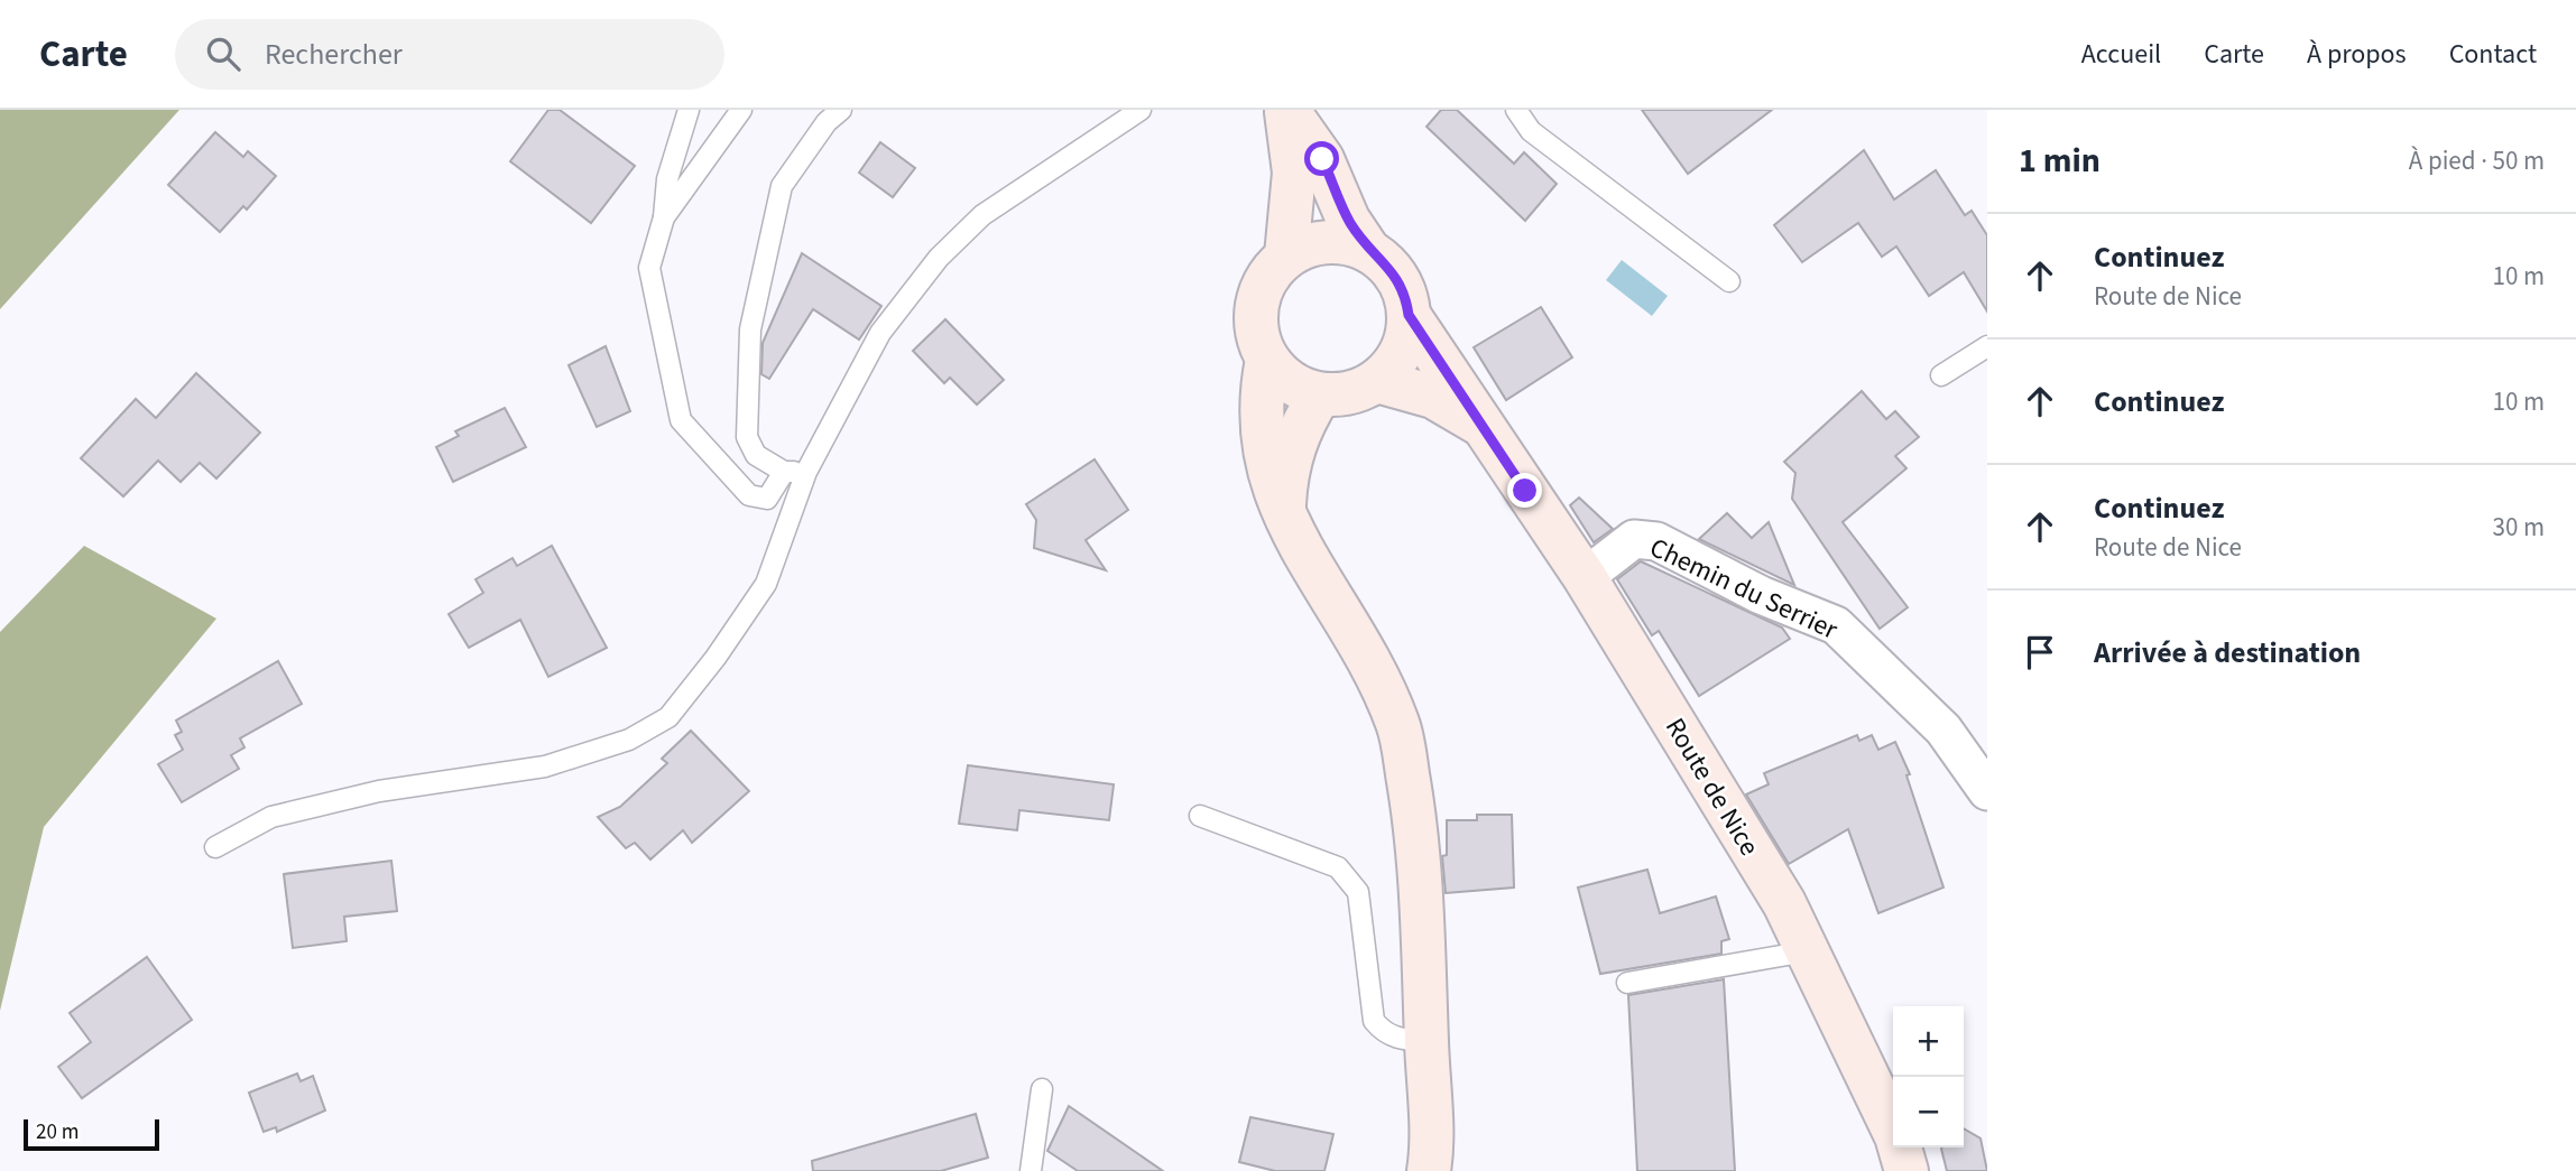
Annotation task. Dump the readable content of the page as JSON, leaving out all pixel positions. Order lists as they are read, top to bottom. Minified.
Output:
{"streets":{"main road":["Route de Nice"],"street":["Chemin du Serrier"]},"crossings":[["Chemin du Serrier","Route de Nice"]],"scale_bar":"20 m","page":{"header":"Carte","search":"Rechercher","nav":["Accueil","Carte","À propos","Contact"],"heading":["1 min","À pied · 50 m"],"list":[["Continuez","Route de Nice","10 m"],["Continuez","10 m"],["Continuez","Route de Nice","30 m"],"Arrivée à destination"],"map_buttons":["+","−"],"scale":"20 m"}}
